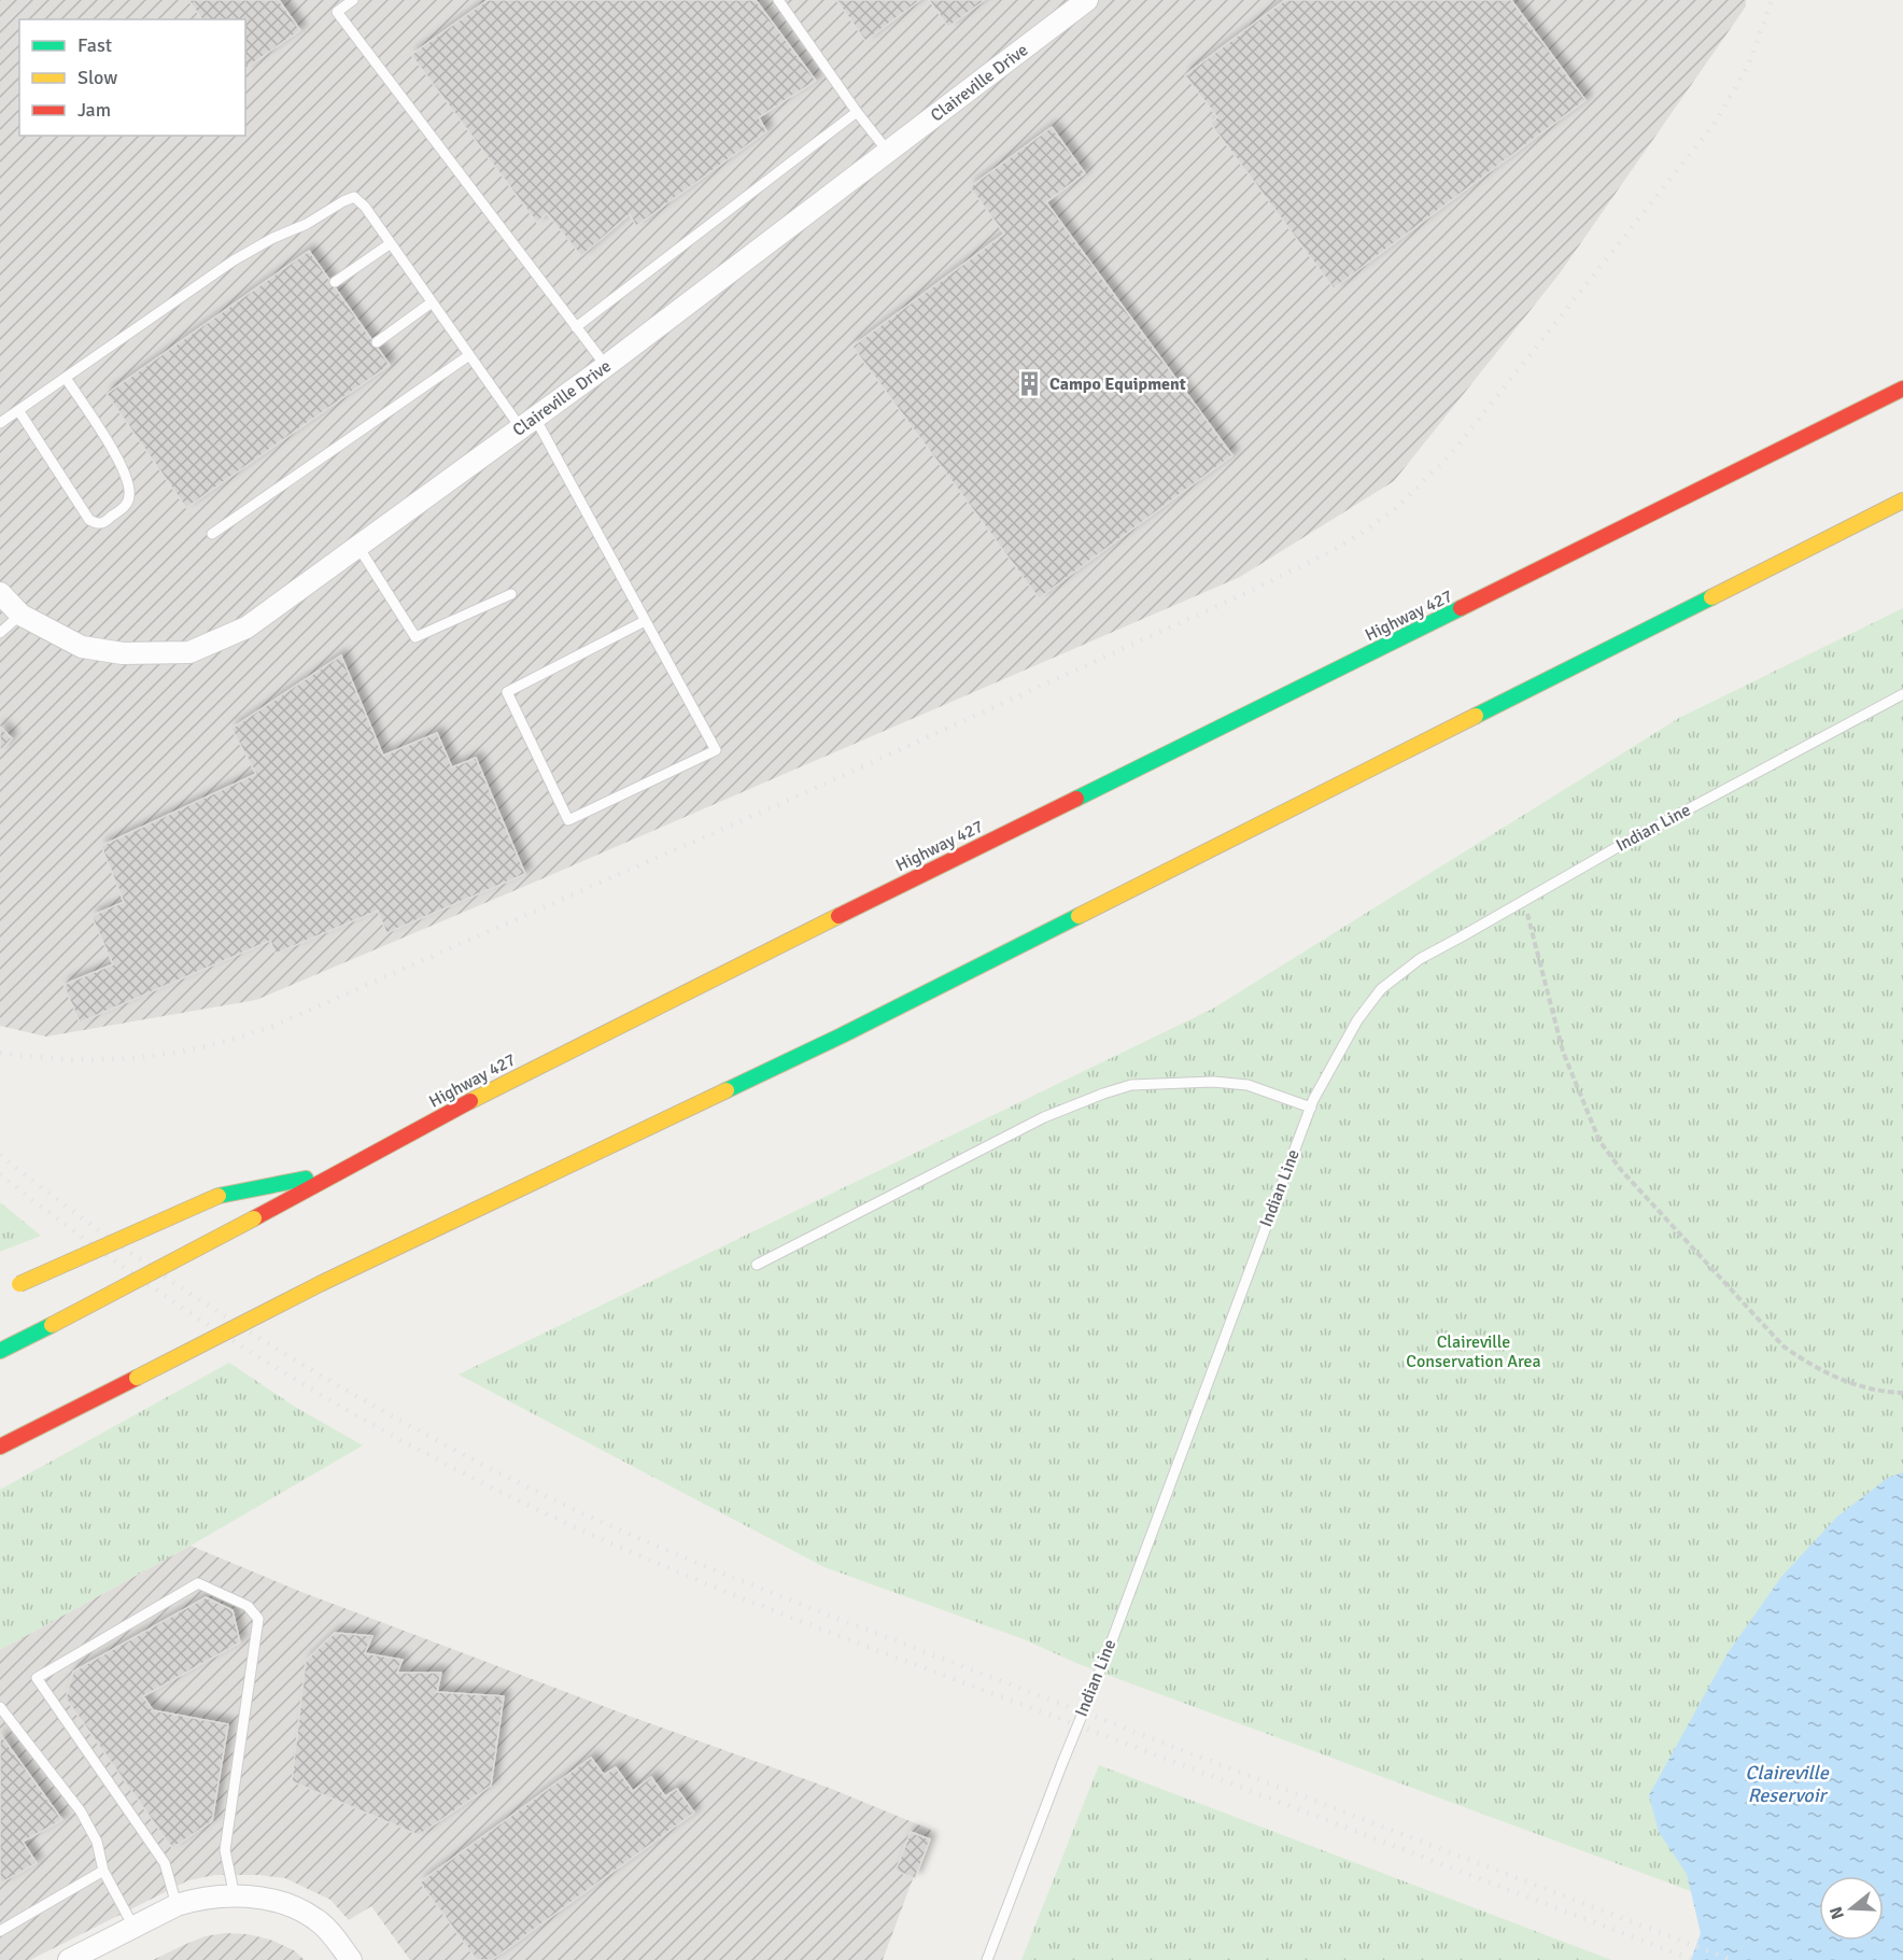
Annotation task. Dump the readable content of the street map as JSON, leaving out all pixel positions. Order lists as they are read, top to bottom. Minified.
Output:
{"streets":{"highway":["Highway 427"],"street":["Claireville Drive"],"lane":["Indian Line"]},"water":["Claireville Reservoir"],"parks":["Claireville Conservation Area"],"places":{"building":["Campo Equipment"]},"legend":["Fast","Slow","Jam"],"north":"left"}
